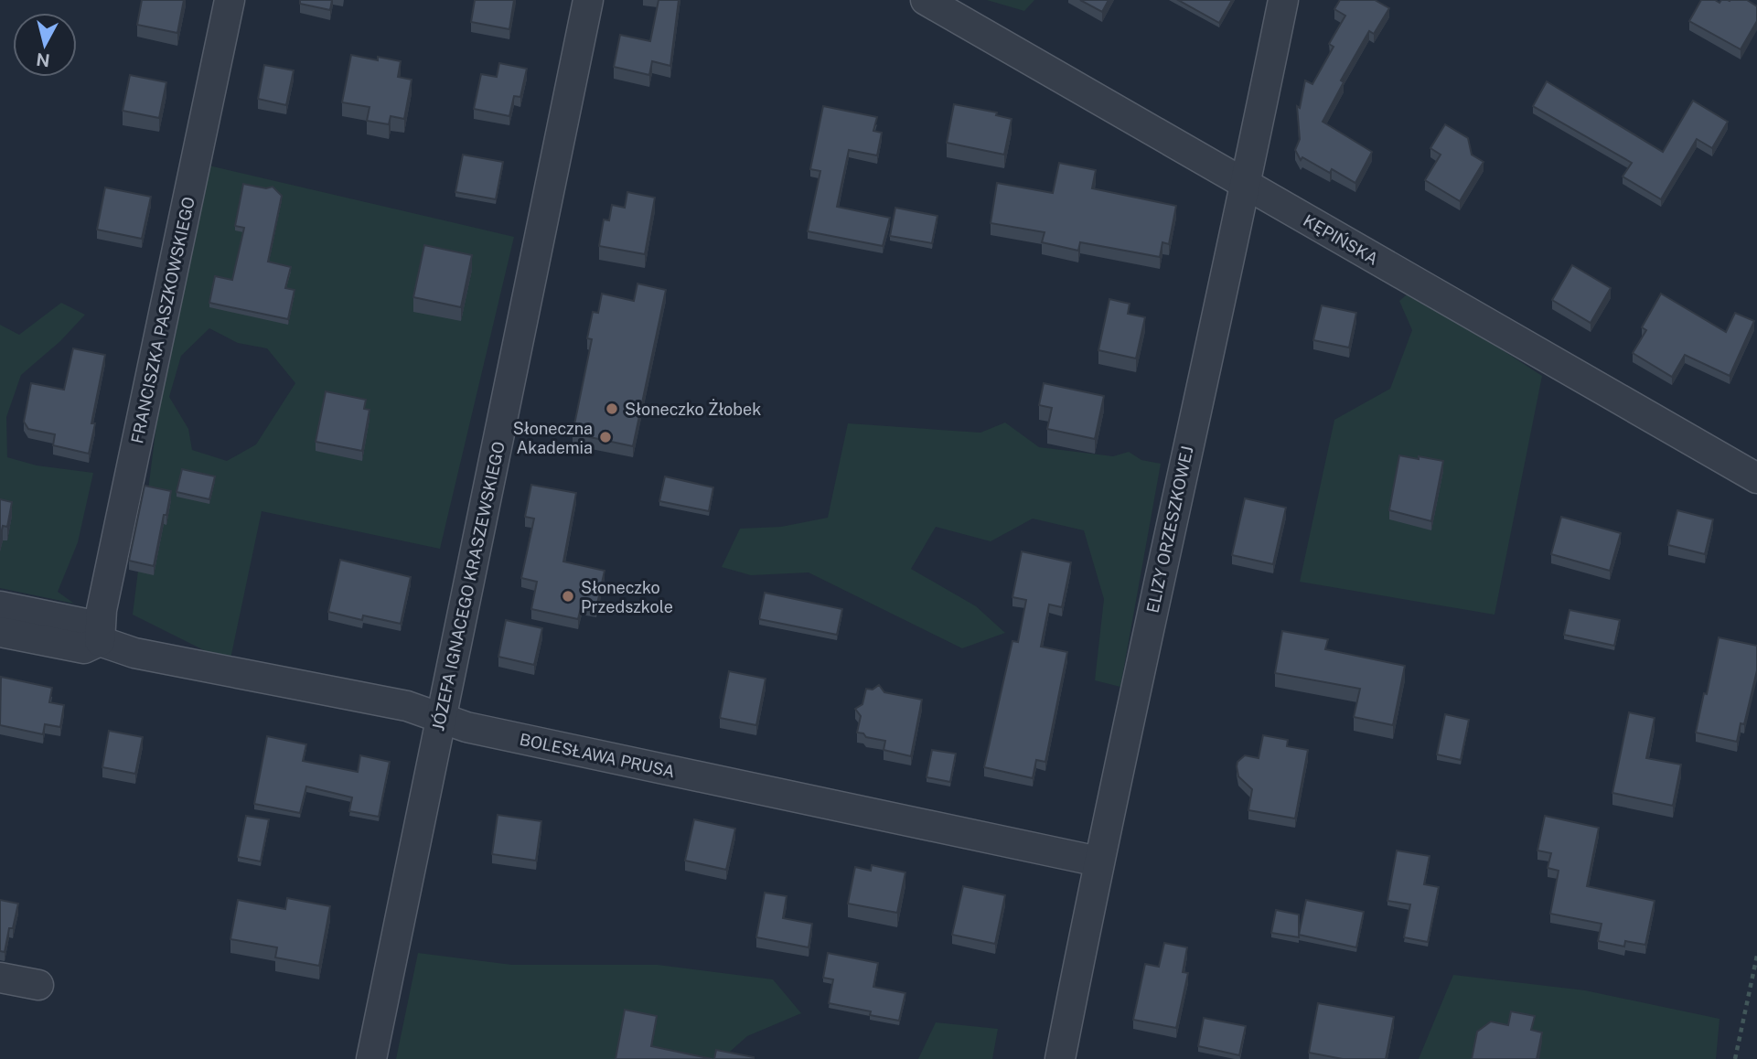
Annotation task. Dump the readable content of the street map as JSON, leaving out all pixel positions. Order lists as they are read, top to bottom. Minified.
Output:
{"streets":{"street":["KĘPIŃSKA","FRANCISZKA PASZKOWSKIEGO","ELIZY ORZESZKOWEJ","JÓZEFA IGNACEGO KRASZEWSKIEGO","BOLESŁAWA PRUSA"]},"crossings":[["KĘPIŃSKA","ELIZY ORZESZKOWEJ"],["FRANCISZKA PASZKOWSKIEGO","BOLESŁAWA PRUSA"],["ELIZY ORZESZKOWEJ","BOLESŁAWA PRUSA"],["JÓZEFA IGNACEGO KRASZEWSKIEGO","BOLESŁAWA PRUSA"]],"places":["Słoneczko Żłobek","Słoneczna Akademia","Słoneczko Przedszkole"],"north":"bottom"}
